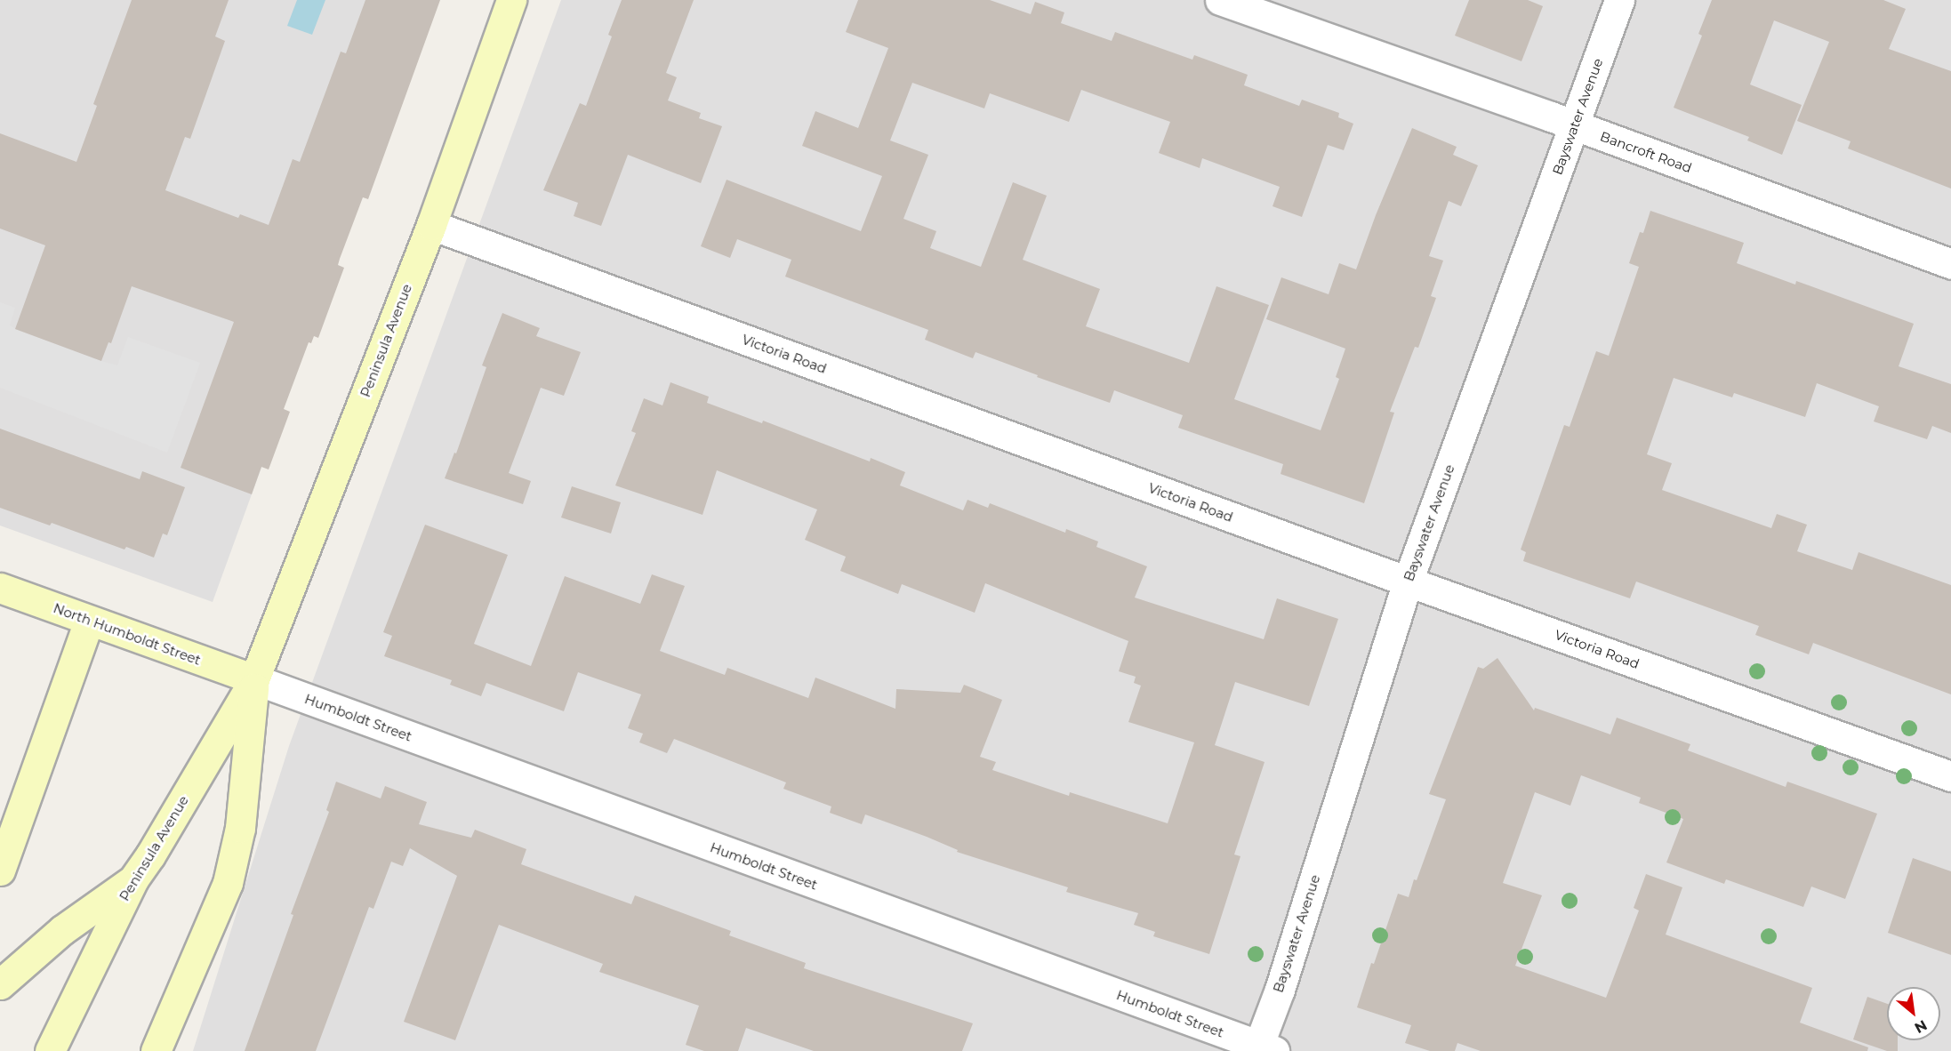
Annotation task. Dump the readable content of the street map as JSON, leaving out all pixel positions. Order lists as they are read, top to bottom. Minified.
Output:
{"streets":{"main road":["Peninsula Avenue","North Humboldt Street"],"street":["Bayswater Avenue","Bancroft Road","Victoria Road","Humboldt Street"]},"crossings":[["Bayswater Avenue","Bancroft Road"],["Bayswater Avenue","Victoria Road"],["Bayswater Avenue","Humboldt Street"],["Peninsula Avenue","Victoria Road"],["Peninsula Avenue","North Humboldt Street"],["Peninsula Avenue","Humboldt Street"],["North Humboldt Street","Humboldt Street"]],"north":"bottom right"}
